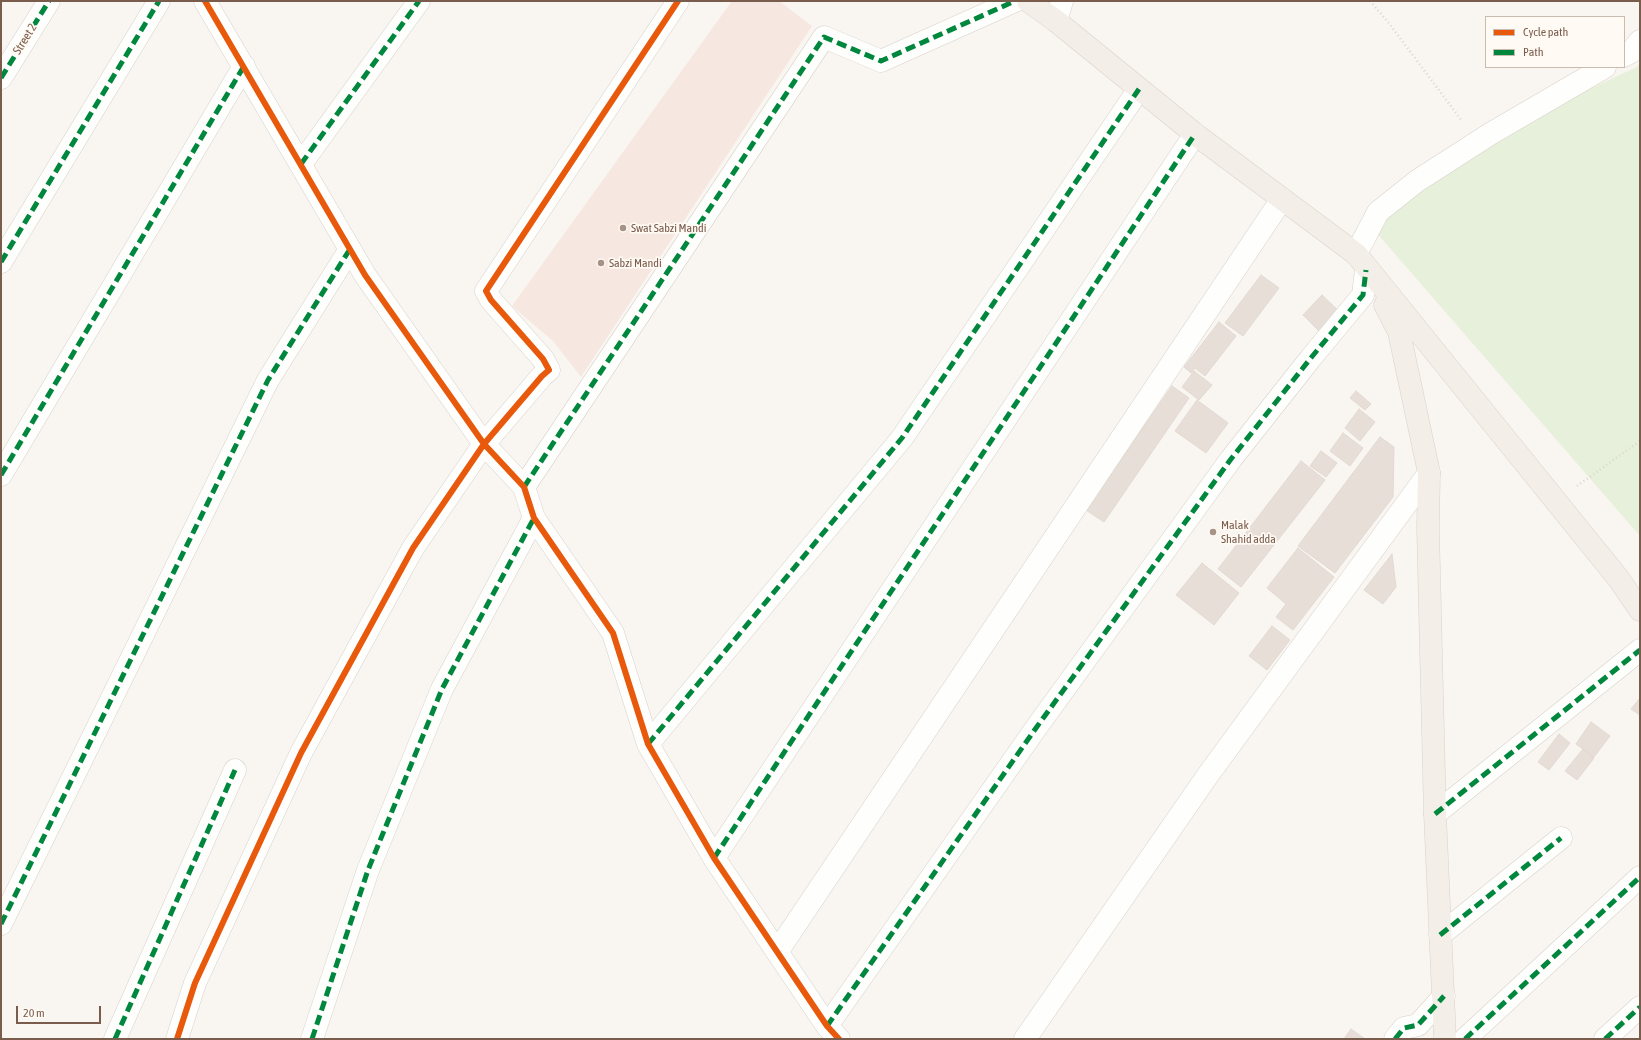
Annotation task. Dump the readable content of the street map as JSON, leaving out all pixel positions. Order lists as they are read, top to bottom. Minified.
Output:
{"streets":{"street":["Street 2"]},"places":["Swat Sabzi Mandi","Sabzi Mandi","Malak Shahid adda"],"legend":["Cycle path","Path"],"scale_bar":"20 m"}
